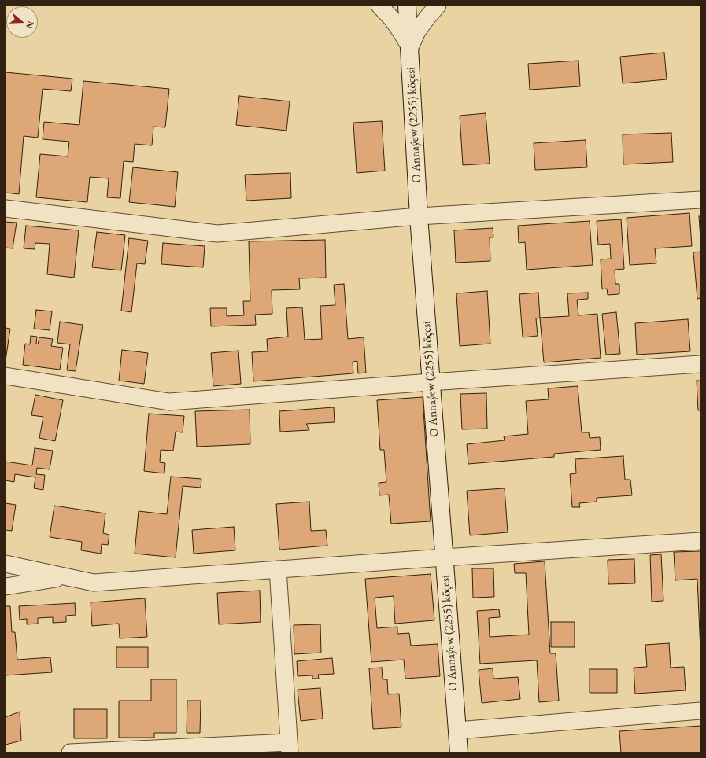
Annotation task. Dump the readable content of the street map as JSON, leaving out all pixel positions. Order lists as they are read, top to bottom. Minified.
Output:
{"streets":{"main road":["O Annaýew (2255) köçesi"]},"north":"right"}
